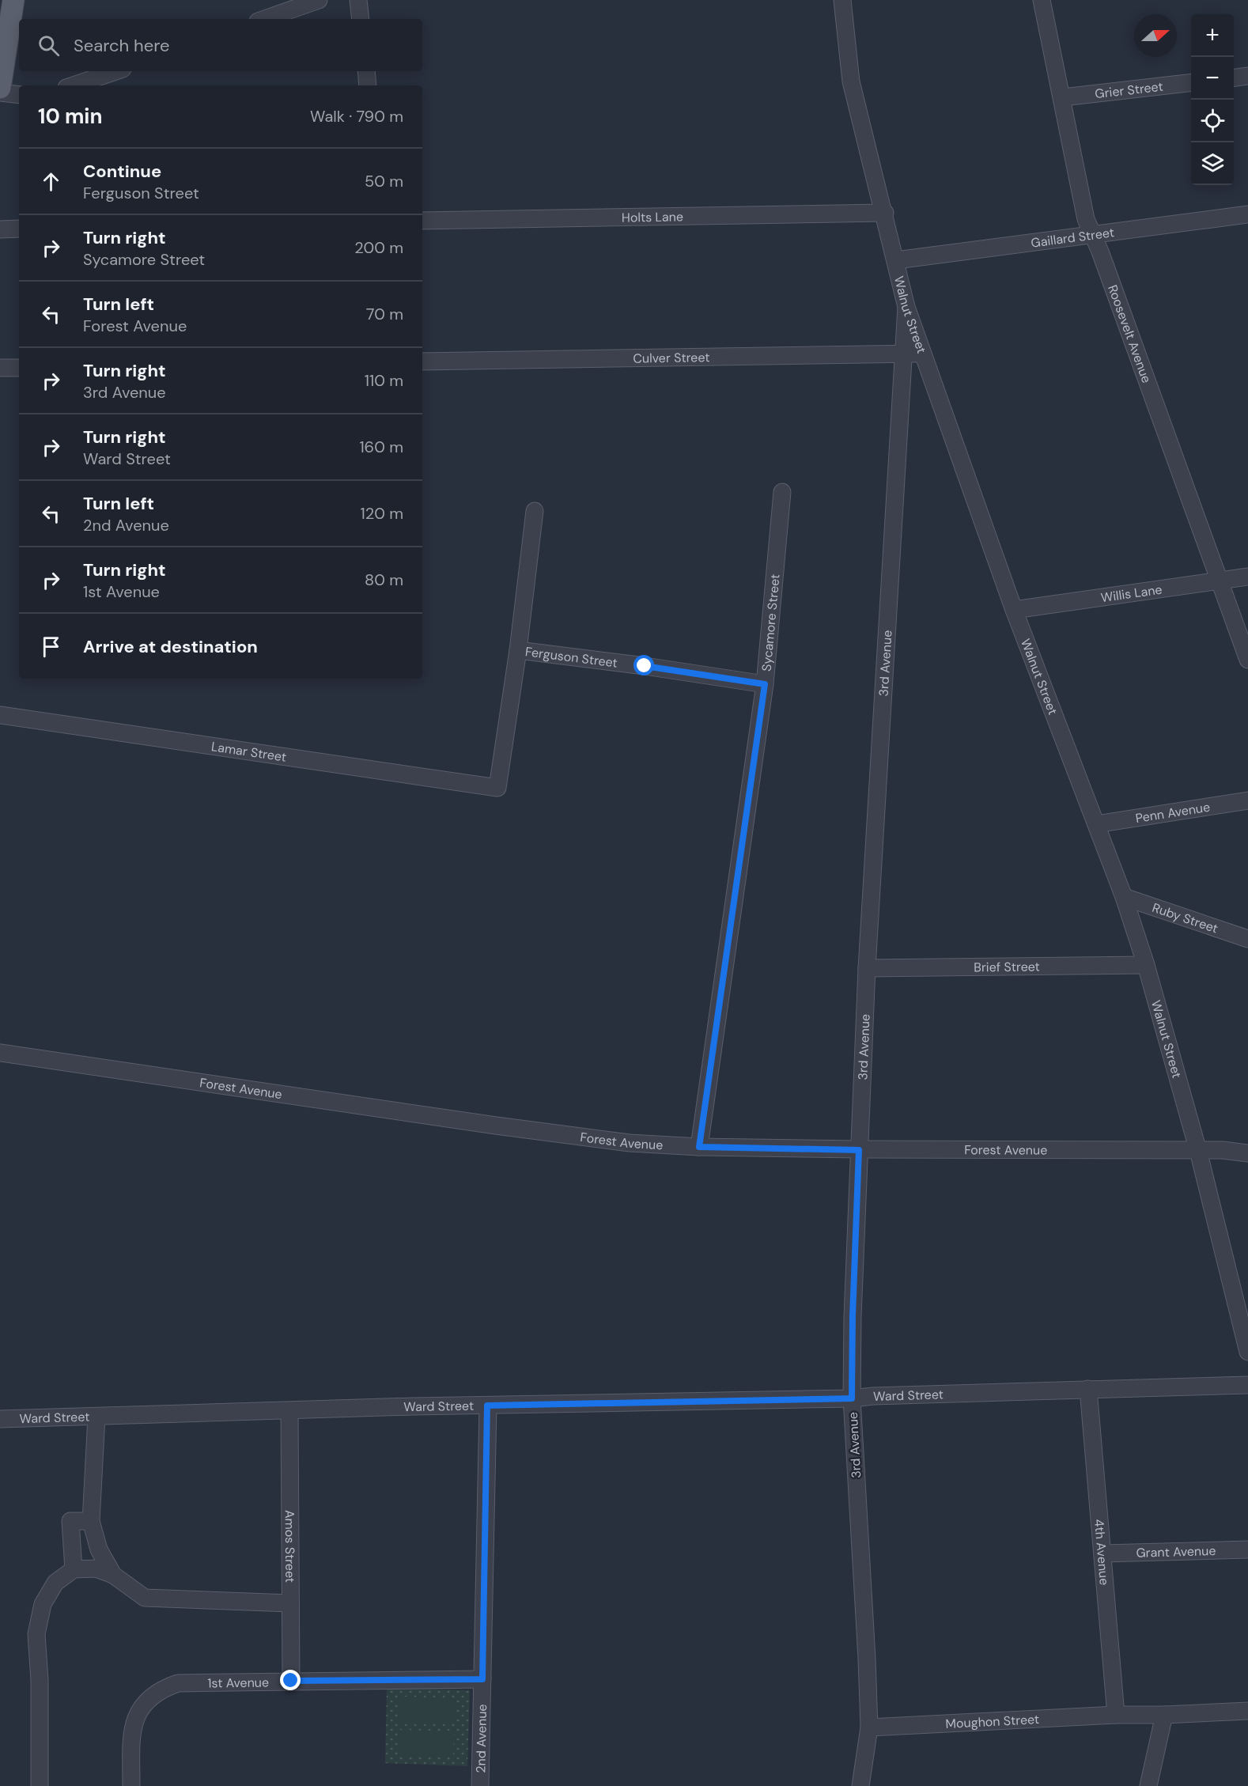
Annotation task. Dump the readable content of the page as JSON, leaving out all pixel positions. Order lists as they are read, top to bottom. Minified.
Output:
{"streets":{"street":["Grier Street","Holts Lane","Gaillard Street","Walnut Street","Roosevelt Avenue","Culver Street","Willis Lane","Sycamore Street","Ferguson Street","3rd Avenue","Lamar Street","Penn Avenue","Ruby Street","Brief Street","Forest Avenue","Ward Street","Amos Street","4th Avenue","Grant Avenue","1st Avenue","Moughon Street","2nd Avenue"]},"crossings":[["Grier Street","Roosevelt Avenue"],["Holts Lane","Walnut Street"],["Gaillard Street","Walnut Street"],["Gaillard Street","Roosevelt Avenue"],["Walnut Street","Culver Street"],["Walnut Street","Willis Lane"],["Walnut Street","3rd Avenue"],["Walnut Street","Penn Avenue"],["Walnut Street","Ruby Street"],["Walnut Street","Brief Street"],["Walnut Street","Forest Avenue"],["Roosevelt Avenue","Willis Lane"],["Culver Street","3rd Avenue"],["Sycamore Street","Ferguson Street"],["Sycamore Street","Forest Avenue"],["Ferguson Street","Lamar Street"],["3rd Avenue","Brief Street"],["3rd Avenue","Forest Avenue"],["3rd Avenue","Ward Street"],["3rd Avenue","Moughon Street"],["Ward Street","Amos Street"],["Ward Street","4th Avenue"],["Ward Street","2nd Avenue"],["Amos Street","1st Avenue"],["4th Avenue","Grant Avenue"],["4th Avenue","Moughon Street"],["1st Avenue","2nd Avenue"]],"north":"right","page":{"map_buttons":["+","−"],"search":"Search here","heading":["10 min","Walk · 790 m"],"list":[["Continue","Ferguson Street","50 m"],["Turn right","Sycamore Street","200 m"],["Turn left","Forest Avenue","70 m"],["Turn right","3rd Avenue","110 m"],["Turn right","Ward Street","160 m"],["Turn left","2nd Avenue","120 m"],["Turn right","1st Avenue","80 m"],"Arrive at destination"]}}
